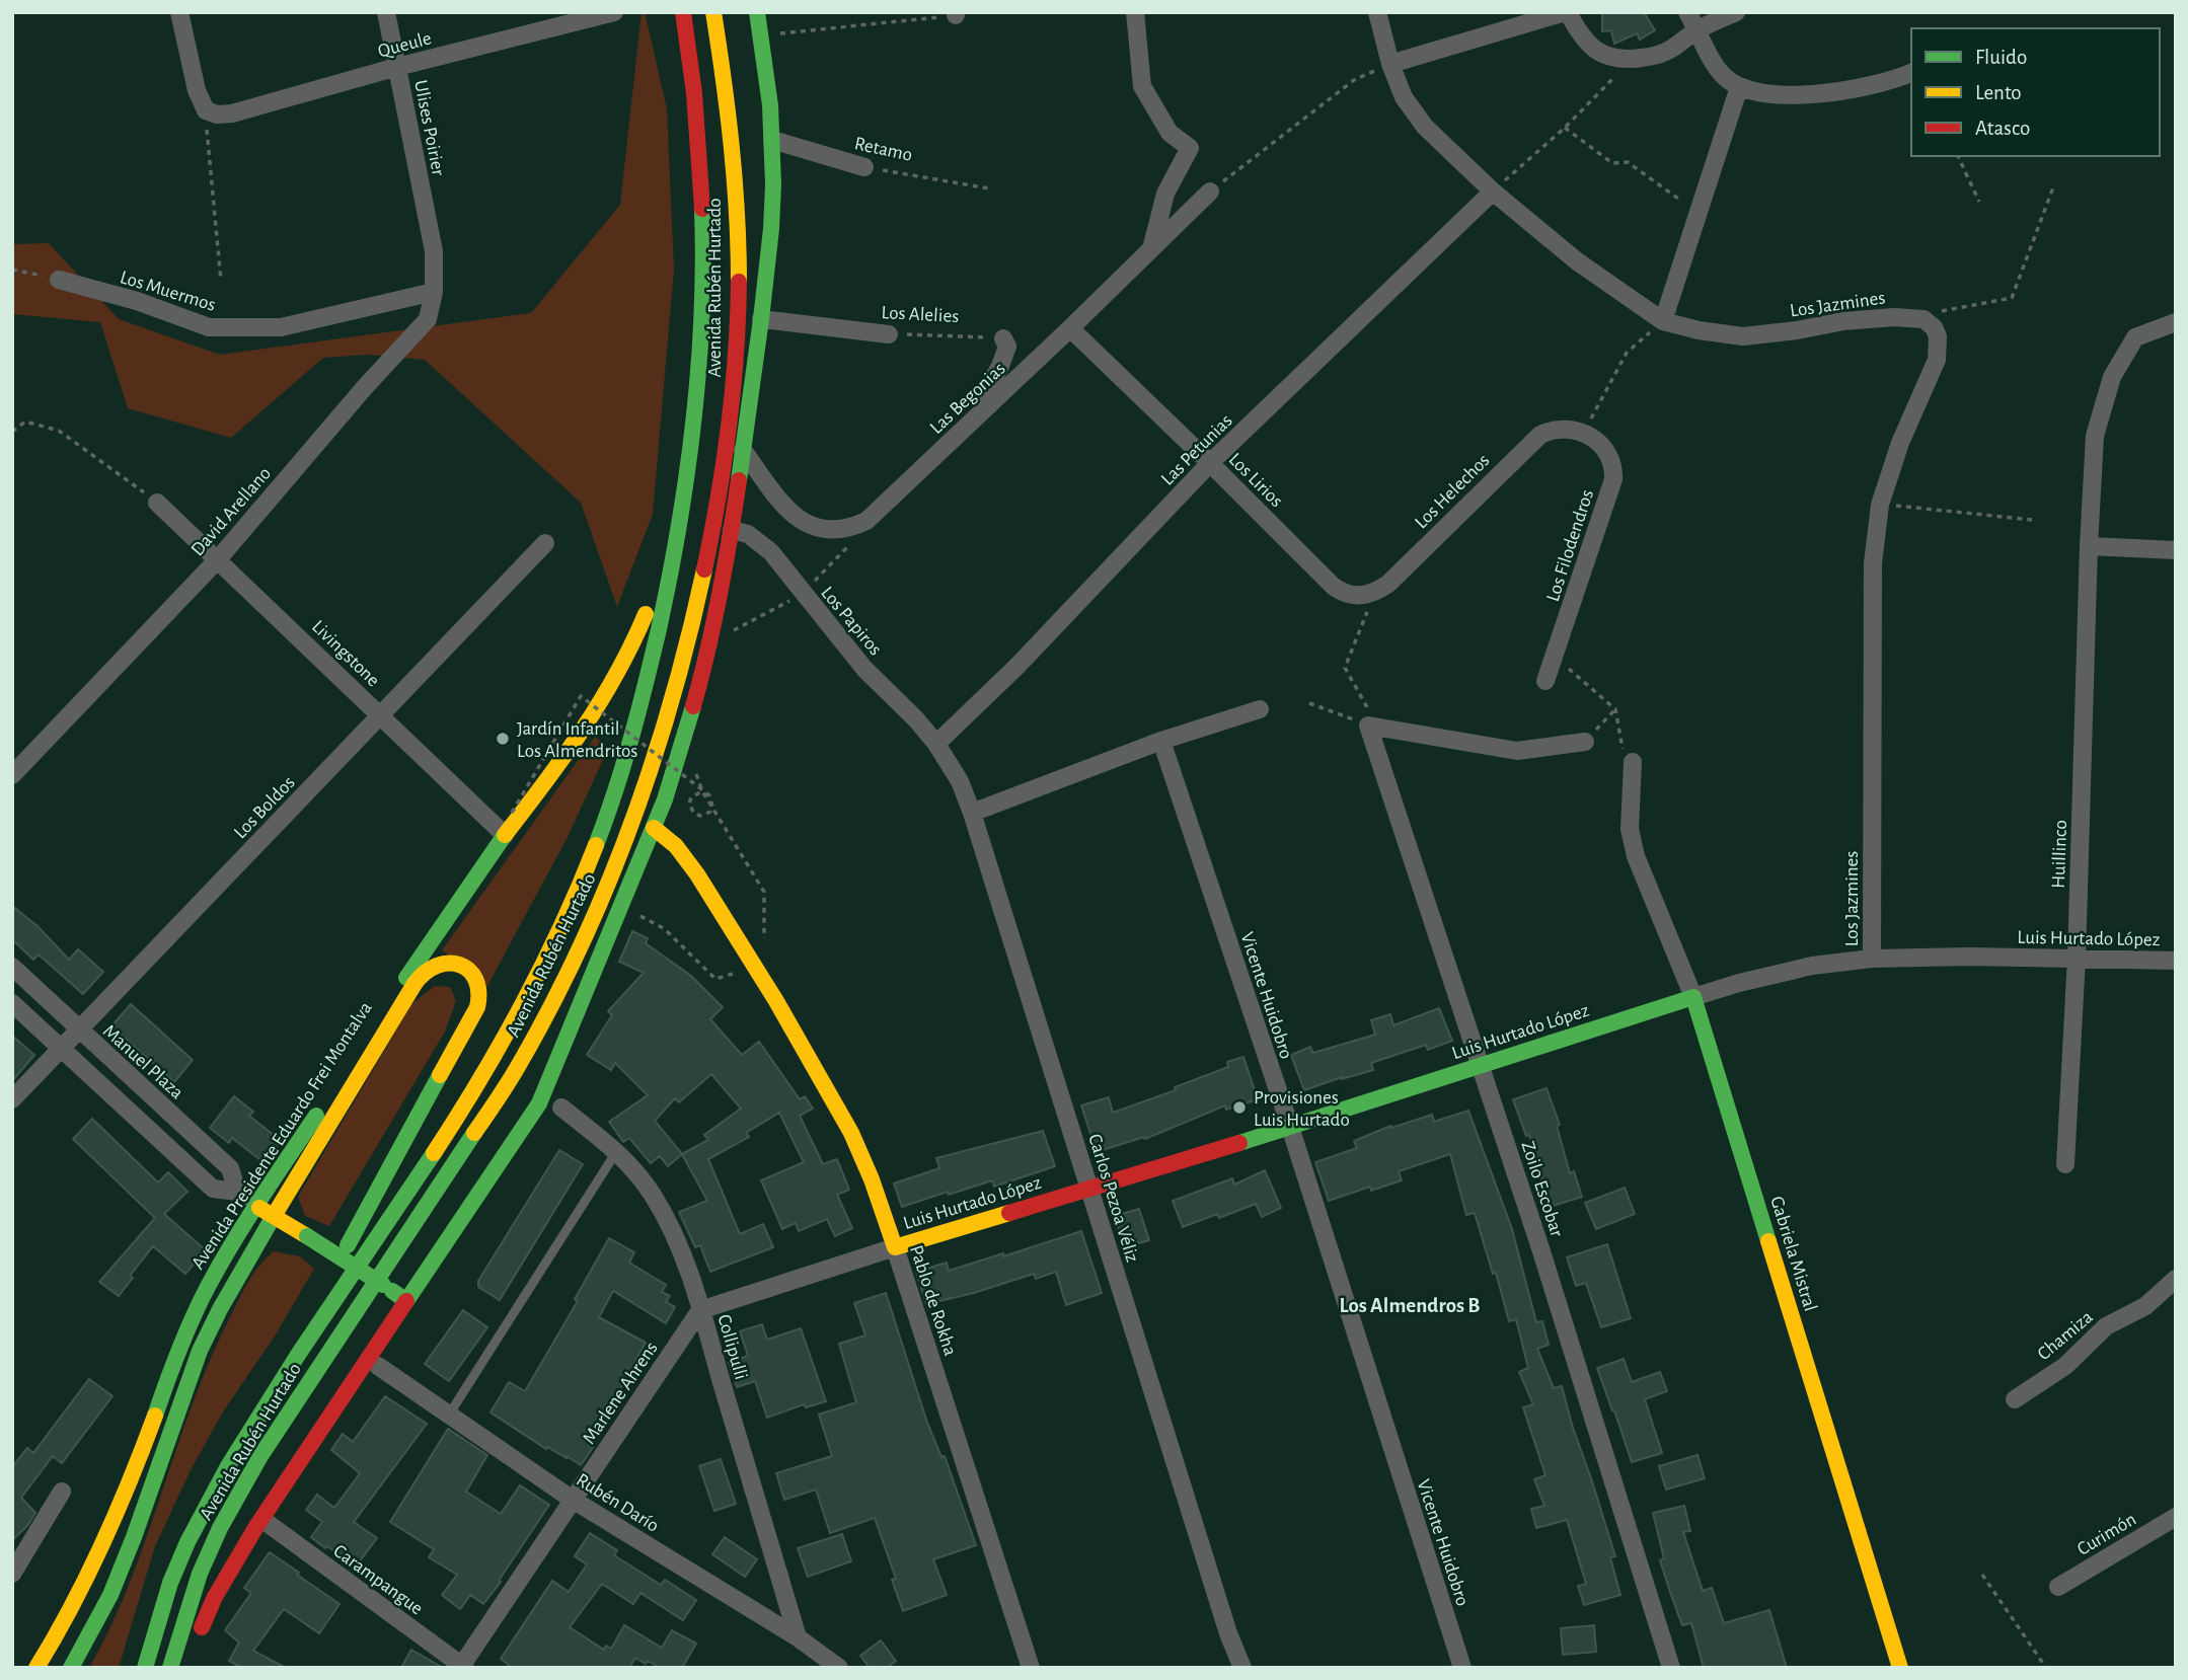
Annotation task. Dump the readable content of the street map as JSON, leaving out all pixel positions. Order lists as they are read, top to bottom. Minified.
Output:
{"streets":{"main road":["Avenida Rubén Hurtado","Luis Hurtado López","Manuel Plaza","Avenida Presidente Eduardo Frei Montalva","Gabriela Mistral","Pablo de Rokha"],"street":["Queule","Ulises Poirier","Retamo","Los Muermos","Los Jazmines","Los Alelies","Las Begonias","Las Petunias","Los Lirios","Los Helechos","David Arellano","Los Filodendros","Los Papiros","Livingstone","Los Boldos","Huillinco","Vicente Huidobro","Zoilo Escobar","Carlos Pezoa Véliz","Chamiza","Collipulli","Marlene Ahrens","Rubén Darío","Curimón","Carampangue"]},"crossings":[["Queule","Ulises Poirier"],["Ulises Poirier","David Arellano"],["Avenida Rubén Hurtado","Avenida Presidente Eduardo Frei Montalva"],["Los Muermos","David Arellano"],["Los Jazmines","Las Petunias"],["Los Jazmines","Luis Hurtado López"],["Las Begonias","Los Lirios"],["Las Petunias","Los Lirios"],["Las Petunias","Los Papiros"],["Las Petunias","Carlos Pezoa Véliz"],["Los Lirios","Los Helechos"],["Los Helechos","Los Filodendros"],["David Arellano","Livingstone"],["Los Papiros","Carlos Pezoa Véliz"],["Livingstone","Los Boldos"],["Livingstone","Avenida Presidente Eduardo Frei Montalva"],["Los Boldos","Manuel Plaza"],["Huillinco","Luis Hurtado López"],["Luis Hurtado López","Vicente Huidobro"],["Luis Hurtado López","Zoilo Escobar"],["Luis Hurtado López","Carlos Pezoa Véliz"],["Luis Hurtado López","Gabriela Mistral"],["Luis Hurtado López","Pablo de Rokha"],["Manuel Plaza","Avenida Presidente Eduardo Frei Montalva"],["Collipulli","Marlene Ahrens"],["Collipulli","Rubén Darío"],["Marlene Ahrens","Rubén Darío"],["Marlene Ahrens","Carampangue"]],"districts":["Los Almendros B"],"places":["Jardín Infantil Los Almendritos","Provisiones Luis Hurtado"],"legend":["Fluido","Lento","Atasco"]}
